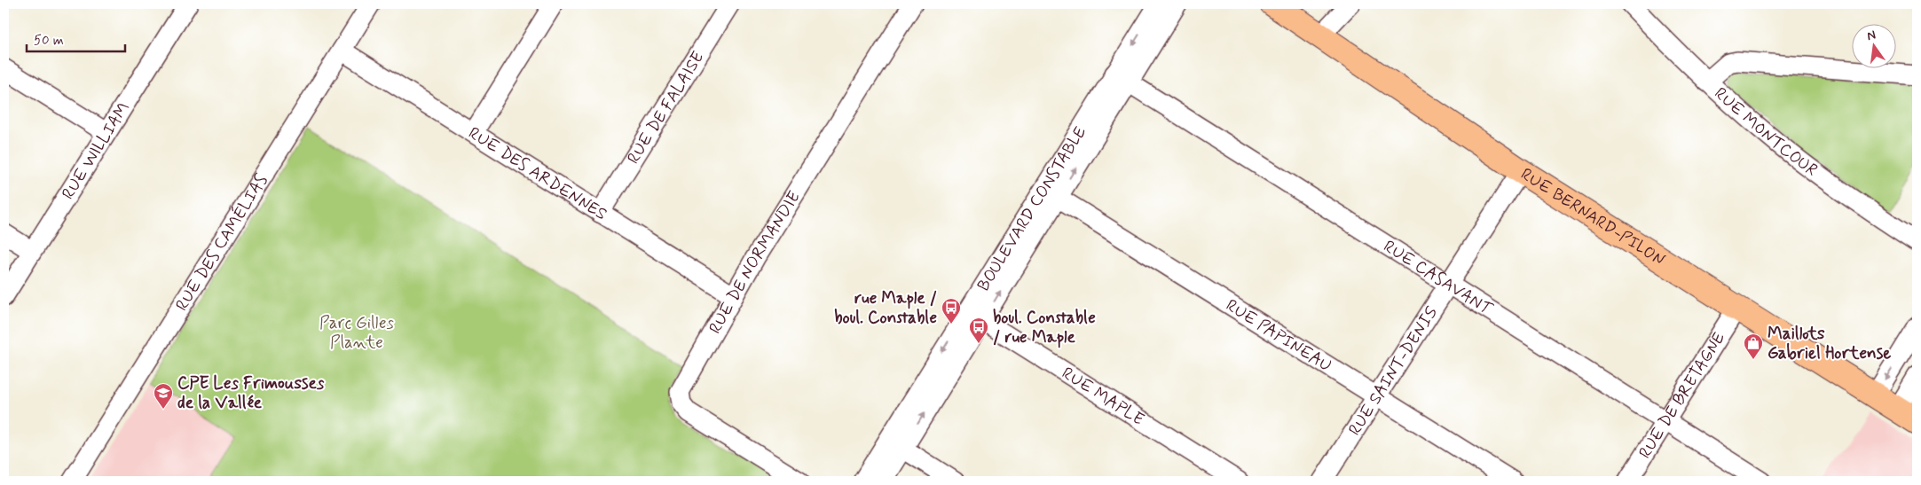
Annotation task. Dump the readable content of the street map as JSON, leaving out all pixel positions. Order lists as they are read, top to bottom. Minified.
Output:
{"streets":{"main road":["RUE BERNARD-PILON"],"street":["RUE DE FALAISE","RUE MONTCOUR","RUE WILLIAM","RUE DES ARDENNES","BOULEVARD CONSTABLE","RUE DES CAMÉLIAS","RUE DE NORMANDIE","RUE CASAVANT","RUE PAPINEAU","RUE SAINT-DENIS","RUE MAPLE","RUE DE BRETAGNE"]},"crossings":[["RUE DE FALAISE","RUE DES ARDENNES"],["RUE DES ARDENNES","RUE DES CAMÉLIAS"],["RUE DES ARDENNES","RUE DE NORMANDIE"],["BOULEVARD CONSTABLE","RUE CASAVANT"],["BOULEVARD CONSTABLE","RUE PAPINEAU"],["BOULEVARD CONSTABLE","RUE MAPLE"],["RUE BERNARD-PILON","RUE SAINT-DENIS"],["RUE BERNARD-PILON","RUE DE BRETAGNE"],["RUE CASAVANT","RUE SAINT-DENIS"],["RUE CASAVANT","RUE DE BRETAGNE"],["RUE PAPINEAU","RUE SAINT-DENIS"]],"parks":["Parc Gilles Plante"],"places":{"bus stop":["rue Maple / boul. Constable","boul. Constable / rue Maple"],"shop":["Maillots Gabriel Hortense"],"school or university":["CPE Les Frimousses de la Vallée"]},"scale_bar":"50 m","north":"top"}
